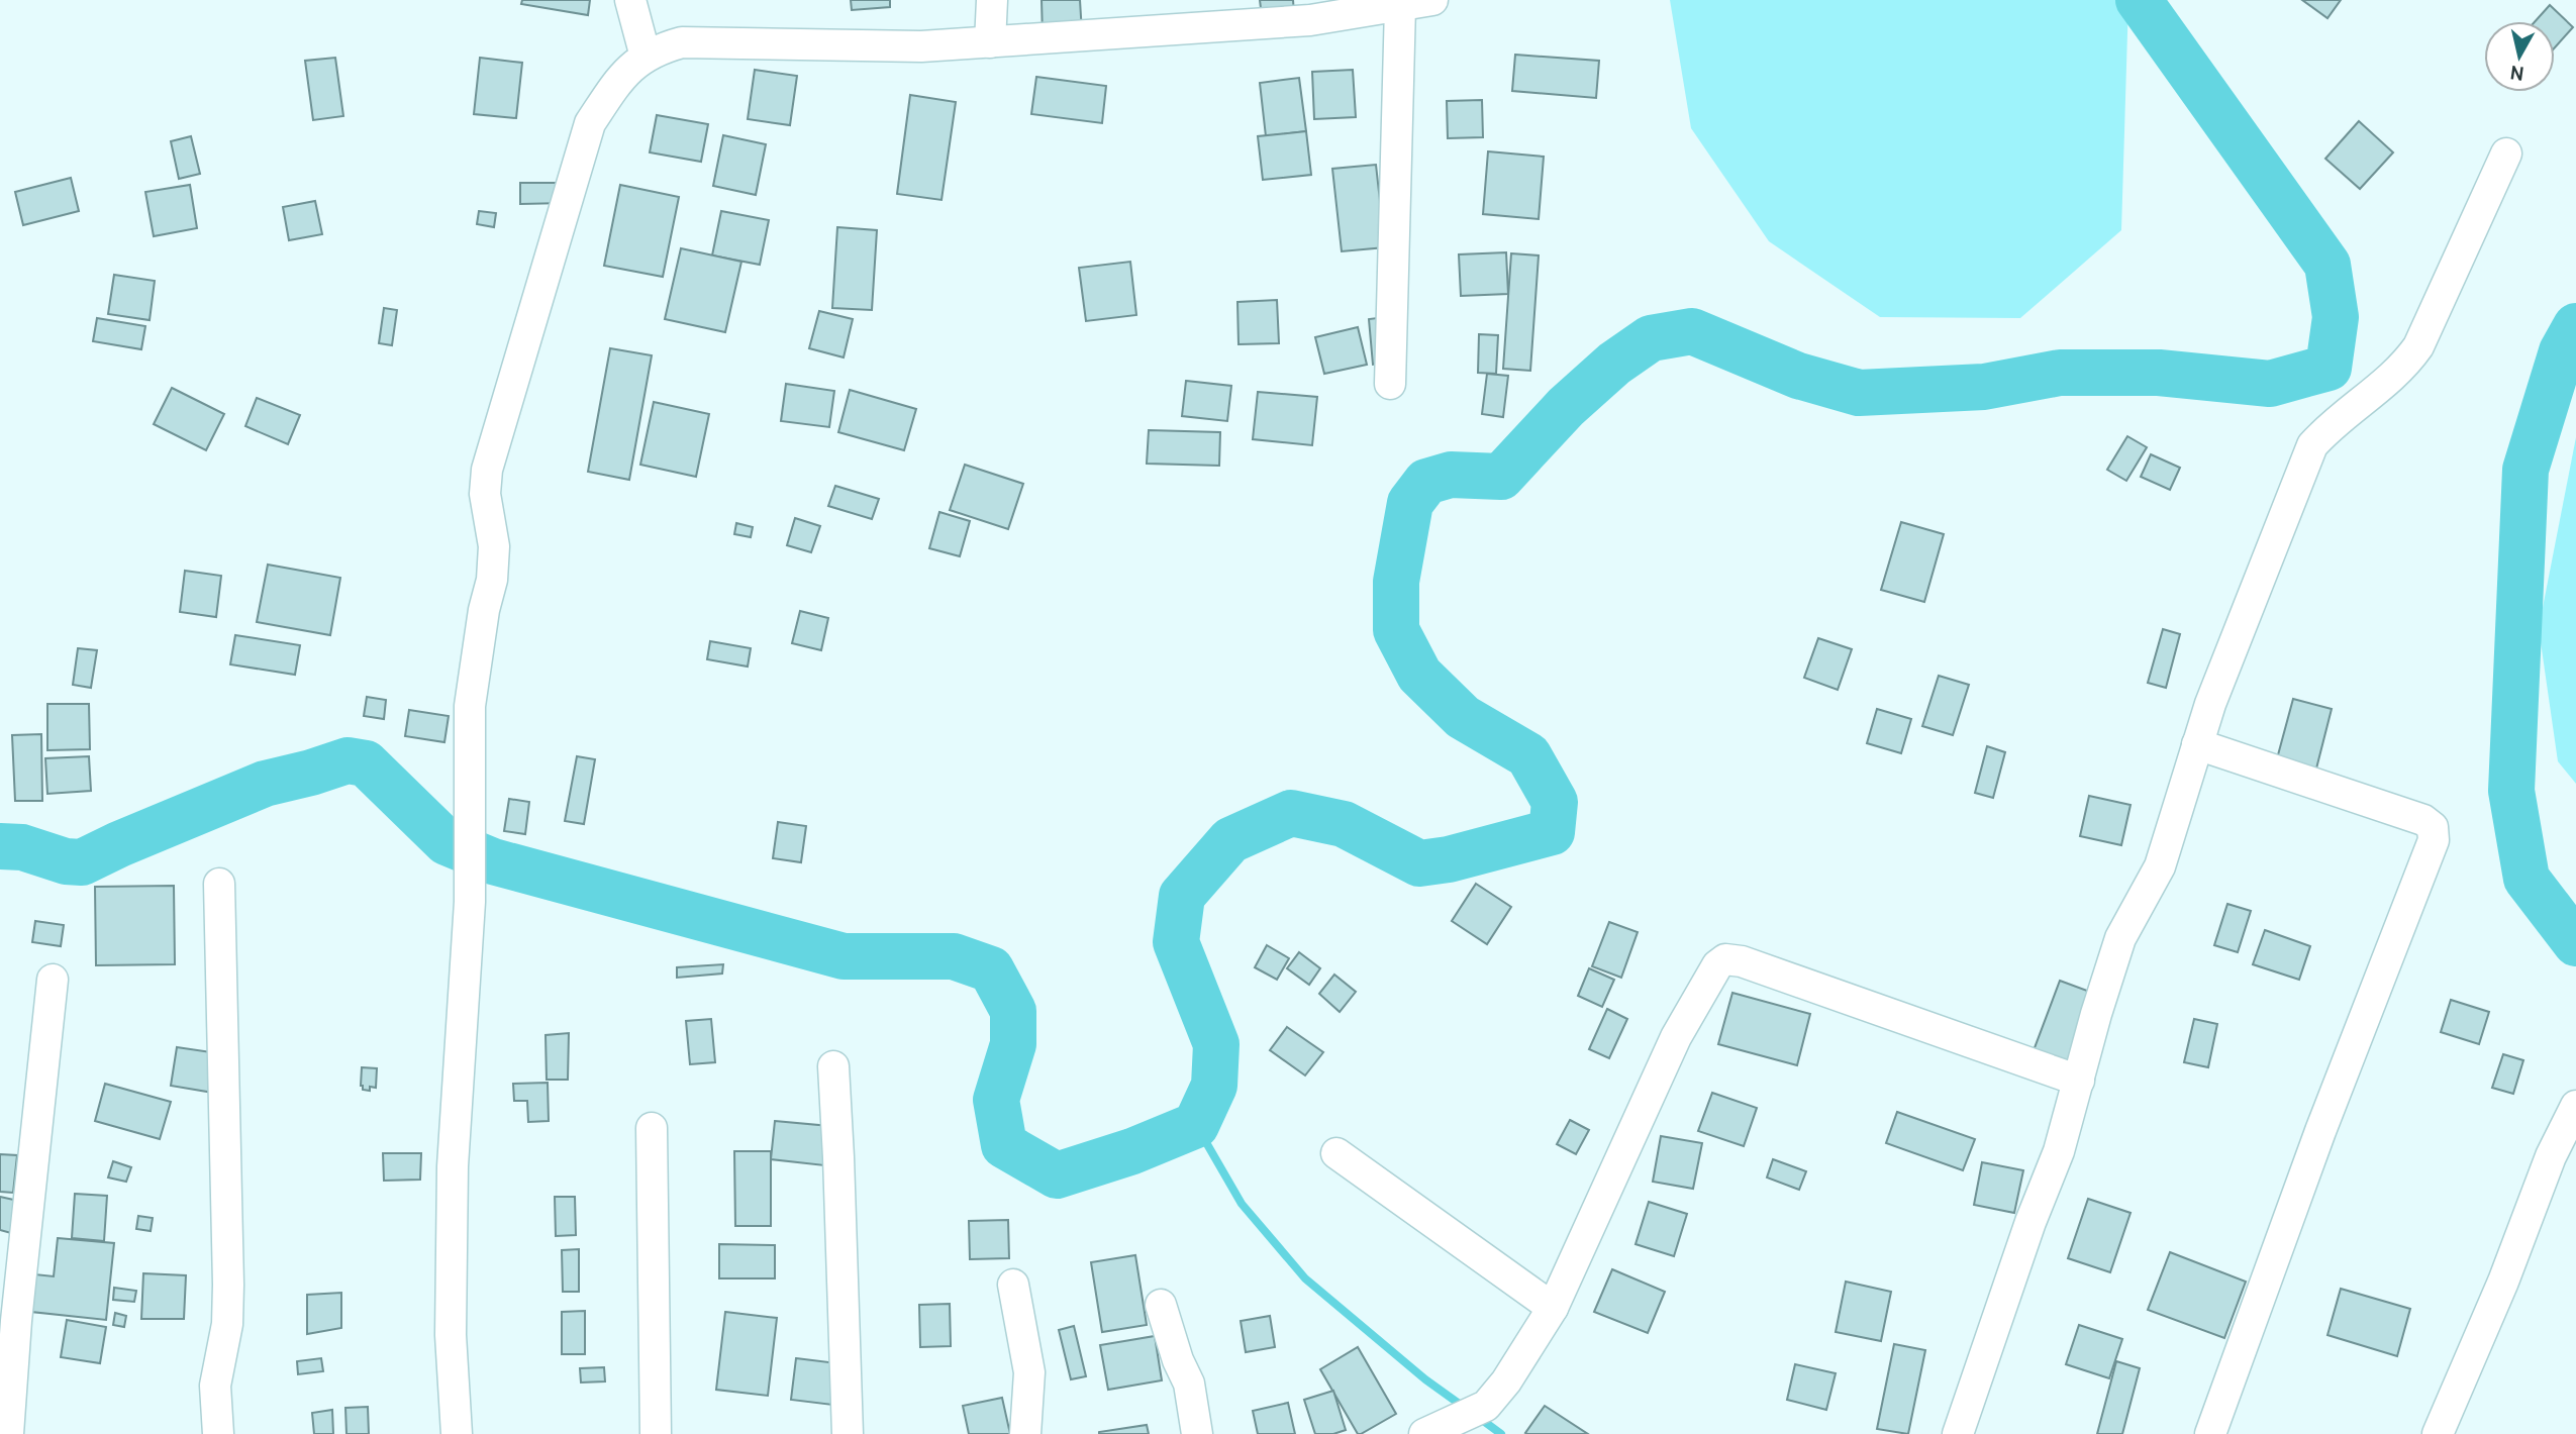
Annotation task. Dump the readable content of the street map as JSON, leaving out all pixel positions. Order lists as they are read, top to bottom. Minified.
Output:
{"north":"bottom"}
